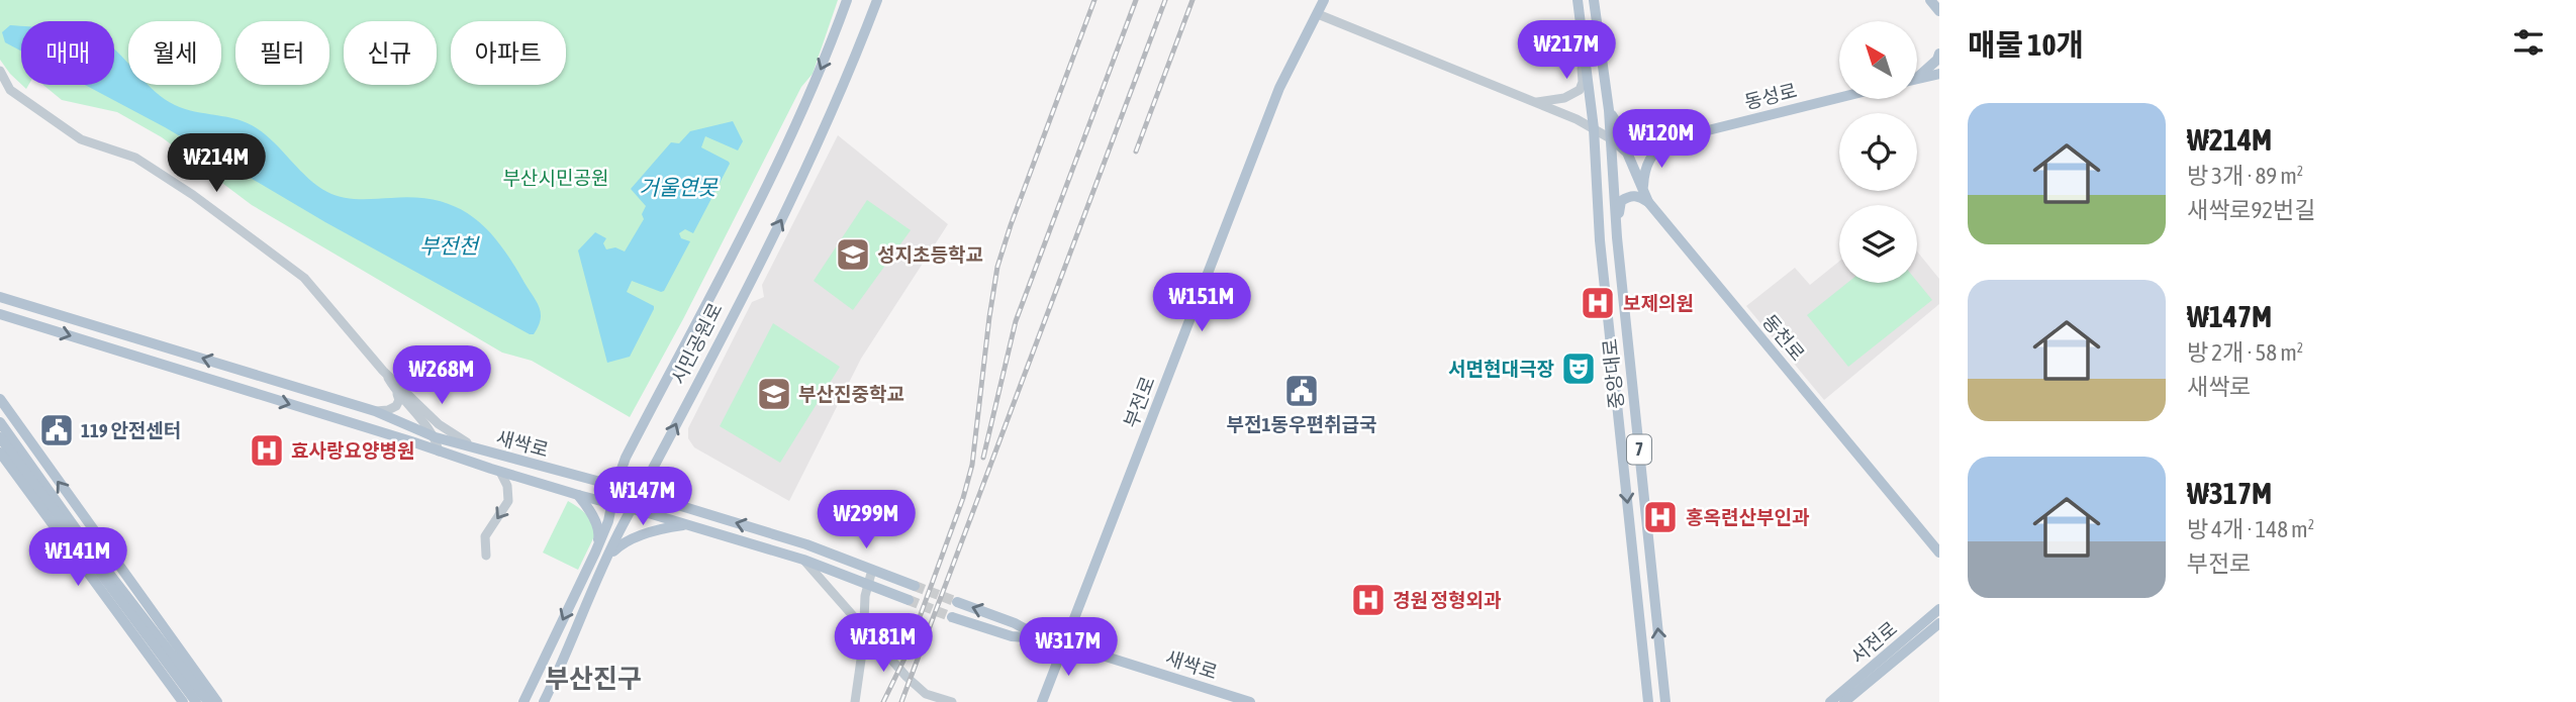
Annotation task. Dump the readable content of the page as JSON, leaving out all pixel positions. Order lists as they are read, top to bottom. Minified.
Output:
{"streets":{"main road":["동성로","동천로","시민공원로","중앙대로","부전로","새싹로","7","서전로"]},"crossings":[["동성로","중앙대로"],["동천로","중앙대로"],["시민공원로","새싹로"],["부전로","새싹로"]],"districts":["부산진구"],"water":["거울연못","부전천"],"parks":["부산시민공원"],"places":{"school or university":["성지초등학교","부산진중학교"],"hospital":["보제의원","효사랑요양병원","홍옥련산부인과","경원 정형외과"],"theatre":["서면현대극장"],"public building":["부전1동우편취급국","119 안전센터"]},"north":"top left","page":{"heading":"매물 10개","price":["₩217M","₩120M","₩214M","₩151M","₩268M","₩147M","₩299M","₩141M","₩181M","₩317M"],"chip":["매매","월세","필터","신규","아파트"],"list":[{"name":"₩214M","note":"방 3개 · 89 m² · 새싹로92번길"},{"name":"₩147M","note":"방 2개 · 58 m² · 새싹로"},{"name":"₩317M","note":"방 4개 · 148 m² · 부전로"}]}}
